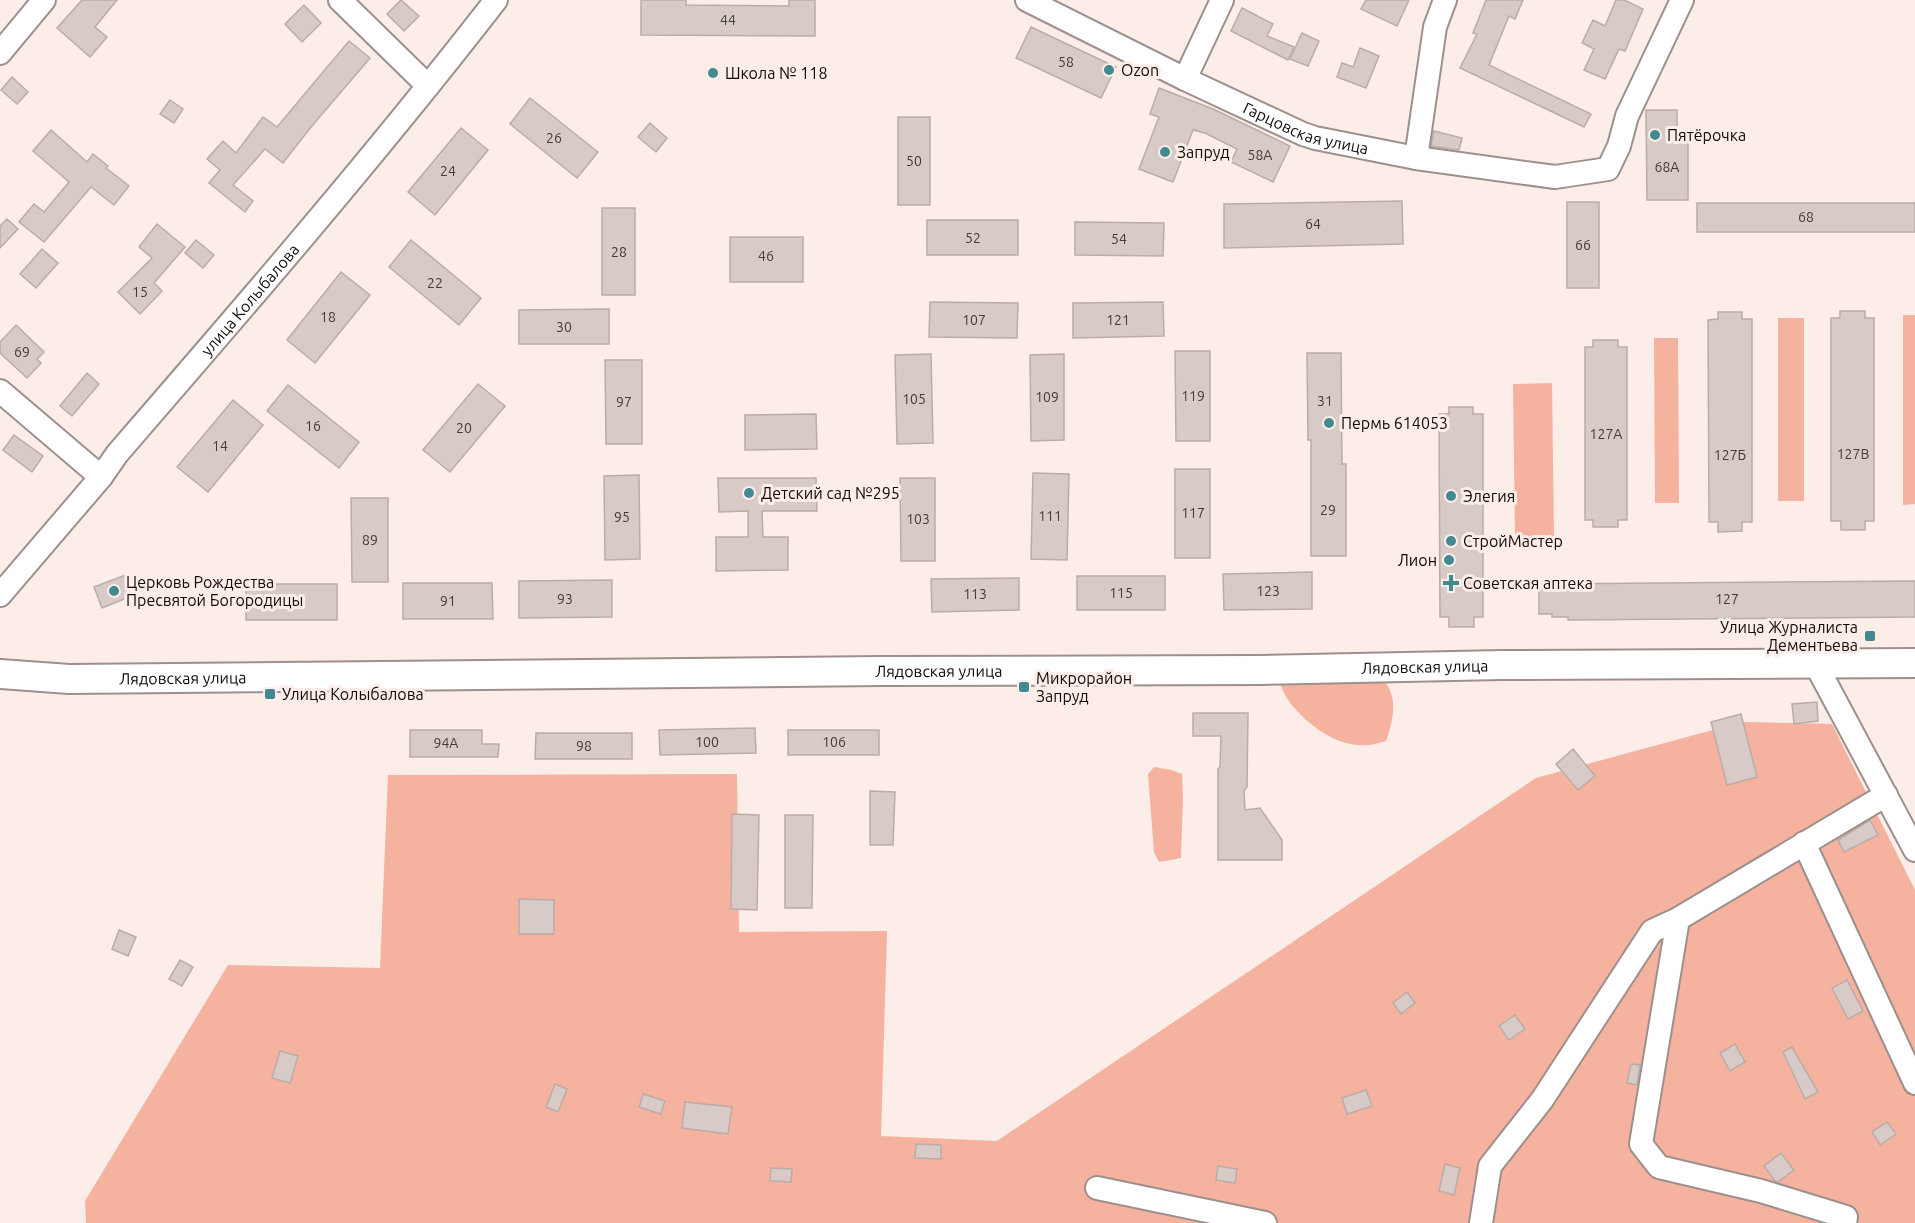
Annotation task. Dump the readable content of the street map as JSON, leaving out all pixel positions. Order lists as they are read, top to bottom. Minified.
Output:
{"streets":{"main road":["Лядовская улица"],"street":["Гарцовская улица","улица Колыбалова"]},"places":{"other":["Ozon","Школа № 118","Пятёрочка","Запруд","Пермь 614053","Детский сад №295","Элегия","СтройМастер","Лион","Церковь Рождества Пресвятой Богородицы"],"health":["Советская аптека"],"transit":["Улица Журналиста Дементьева","Микрорайон Запруд","Улица Колыбалова"]},"house_numbers":["44","58","26","58А","50","68А","24","68","64","52","54","66","28","46","22","15","18","107","121","30","69","119","109","105","31","97","16","20","127А","14","127В","127Б","29","117","111","95","103","89","123","115","113","93","127","91","100","106","94А","98"]}
